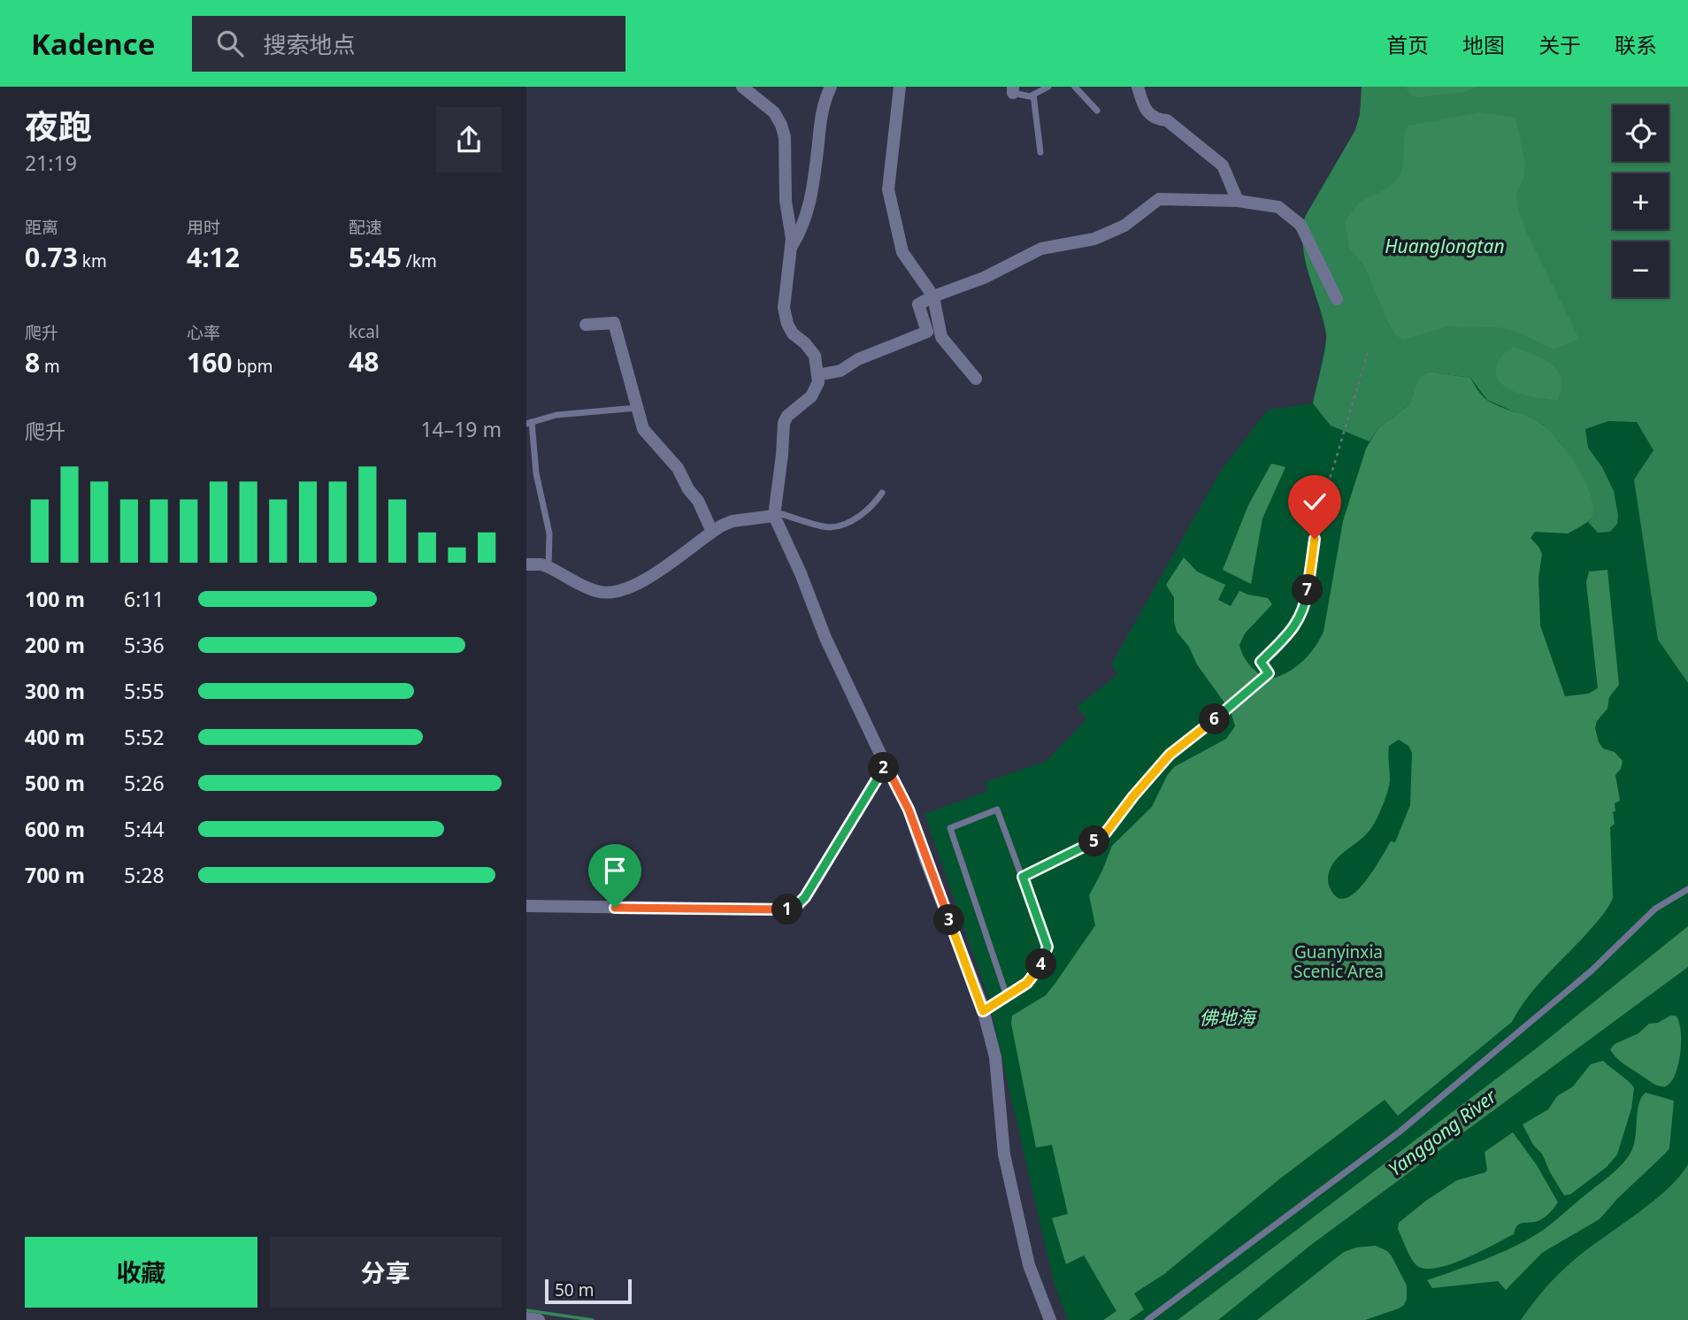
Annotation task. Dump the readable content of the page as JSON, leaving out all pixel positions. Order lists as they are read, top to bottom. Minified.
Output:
{"water":["Huanglongtan","佛地海","Yanggong River"],"parks":["Guanyinxia Scenic Area"],"scale_bar":"50 m","page":{"header":"Kadence","search":"搜索地点","nav":["首页","地图","关于","联系"],"heading":["夜跑","21:19"],"map_buttons":["+","−"],"stats":[["距离","0.73 km"],["用时","4:12"],["配速","5:45 /km"],["爬升","8 m"],["心率","160 bpm"],["kcal","48"]],"chart":["爬升","14–19 m"],"pins":["7","6","2","5","1","3","4"],"list":[{"name":"100 m","note":"6:11"},{"name":"200 m","note":"5:36"},{"name":"300 m","note":"5:55"},{"name":"400 m","note":"5:52"},{"name":"500 m","note":"5:26"},{"name":"600 m","note":"5:44"},{"name":"700 m","note":"5:28"}],"buttons":["收藏","分享"],"scale":"50 m"}}
